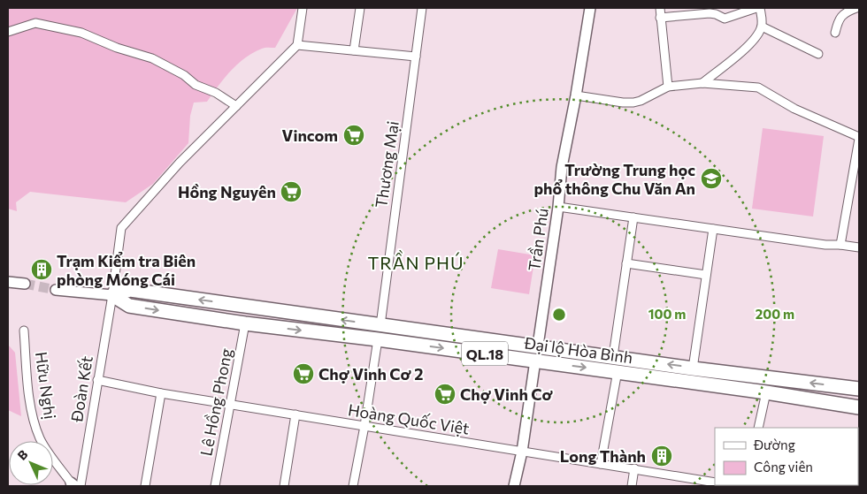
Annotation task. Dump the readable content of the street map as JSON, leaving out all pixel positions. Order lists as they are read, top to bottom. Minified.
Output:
{"streets":{"highway":["Đại lộ Hòa Bình","QL.18"],"street":["Thương Mại","Trần Phú","Hữu Nghị","Đoàn Kết","Lê Hồng Phong","Hoàng Quốc Việt"]},"crossings":[["Thương Mại","Đại lộ Hòa Bình"],["Trần Phú","Đại lộ Hòa Bình"],["Đại lộ Hòa Bình","Đoàn Kết"],["Đại lộ Hòa Bình","Lê Hồng Phong"],["Hữu Nghị","Đoàn Kết"],["Đoàn Kết","Hoàng Quốc Việt"],["Lê Hồng Phong","Hoàng Quốc Việt"]],"districts":["TRẦN PHÚ"],"places":{"supermarket":["Vincom","Hồng Nguyên","Chợ Vinh Cơ 2","Chợ Vinh Cơ"],"school or university":["Trường Trung học phổ thông Chu Văn An"],"building":["Trạm Kiểm tra Biên phòng Móng Cái","Long Thành"]},"legend":["Đường","Công viên"],"north":"top left","rings":["100 m","200 m"]}
